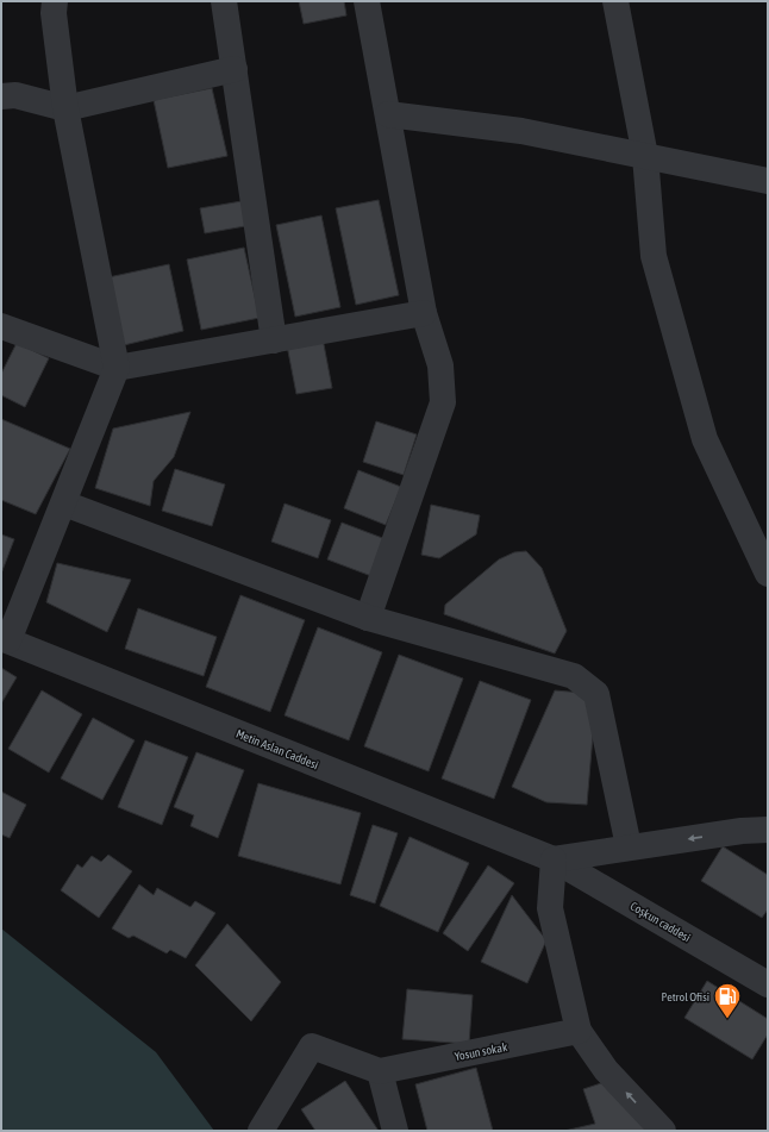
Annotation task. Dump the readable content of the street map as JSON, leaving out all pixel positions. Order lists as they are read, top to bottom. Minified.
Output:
{"streets":{"street":["Metin Aslan Caddesi","Coşkun caddesi","Yosun sokak"]},"crossings":[["Metin Aslan Caddesi","Coşkun caddesi"]],"places":{"fuel station":["Petrol Ofisi"]}}
